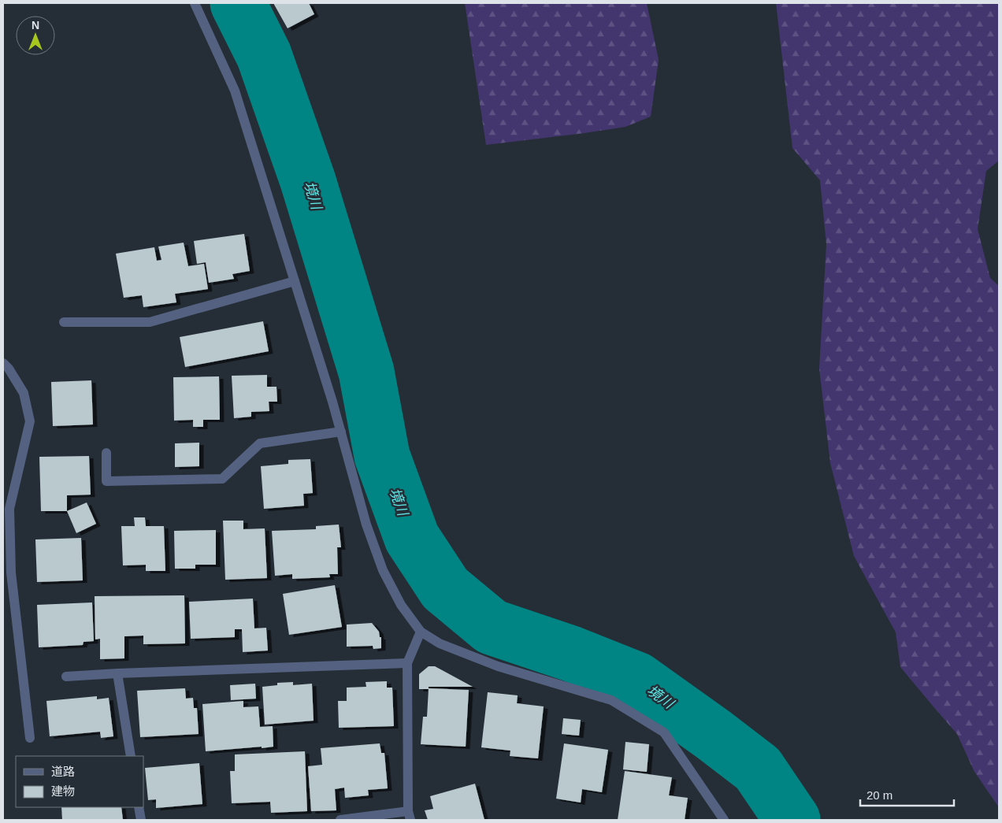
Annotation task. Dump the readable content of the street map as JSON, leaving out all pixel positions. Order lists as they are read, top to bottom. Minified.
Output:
{"water":["境川"],"legend":["道路","建物"],"scale_bar":"20 m","north":"top"}
